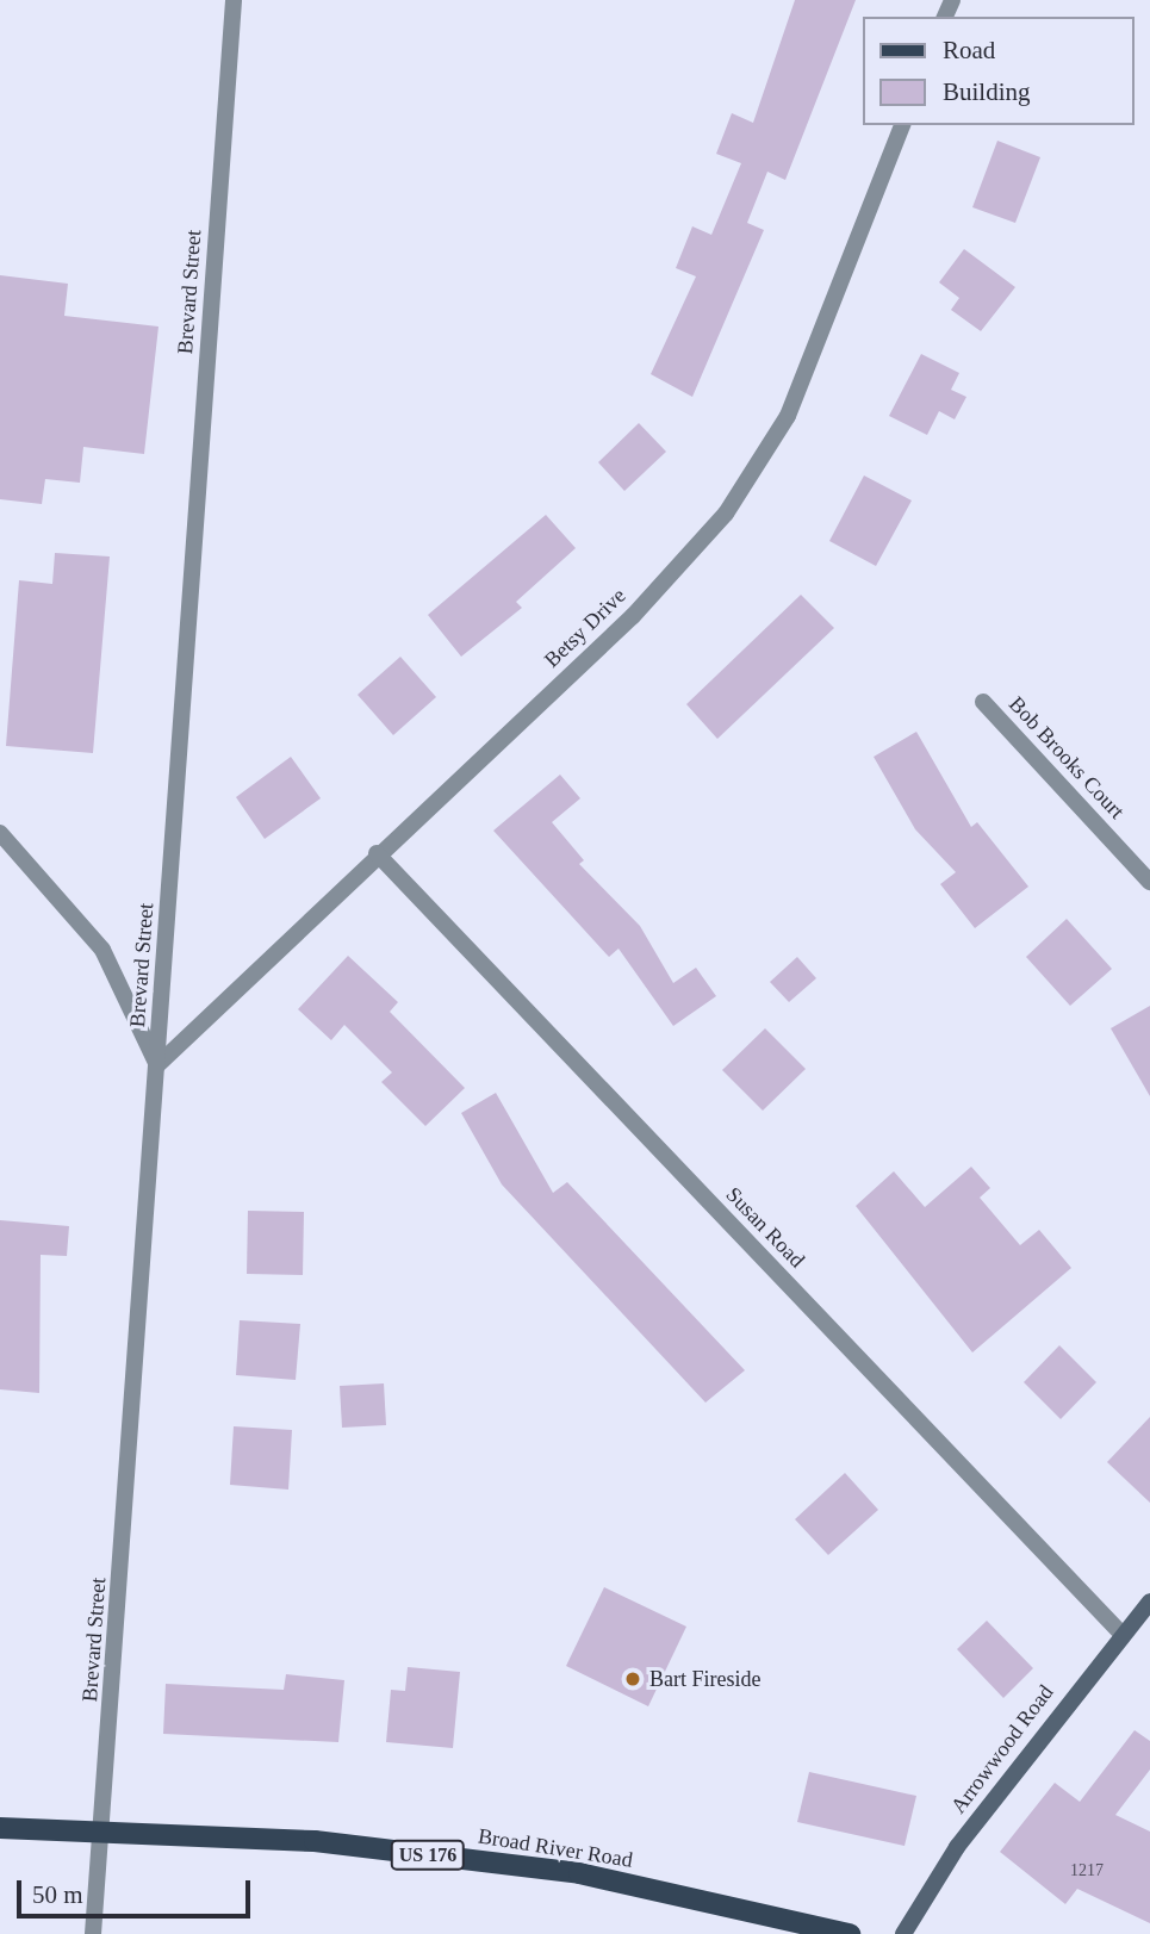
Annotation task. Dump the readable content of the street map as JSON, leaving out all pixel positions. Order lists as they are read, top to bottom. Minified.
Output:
{"streets":{"main road":["Broad River Road","US 176"],"street":["Brevard Street","Betsy Drive","Bob Brooks Court","Susan Road","Arrowwood Road"]},"crossings":[["Brevard Street","Betsy Drive"],["Brevard Street","Broad River Road"],["Betsy Drive","Susan Road"],["Susan Road","Arrowwood Road"]],"places":["Bart Fireside"],"house_numbers":["1217"],"legend":["Road","Building"],"scale_bar":"50 m"}
